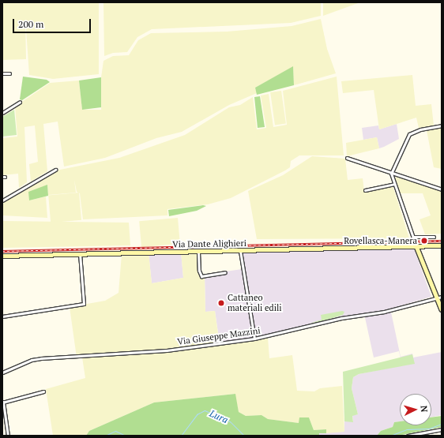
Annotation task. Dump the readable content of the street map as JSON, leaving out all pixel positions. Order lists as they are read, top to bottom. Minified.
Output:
{"streets":{"street":["Via Dante Alighieri","Via Giuseppe Mazzini"]},"water":["Lura"],"places":["Rovellasca-Manera","Cattaneo materiali edili"],"scale_bar":"200 m","north":"right"}
